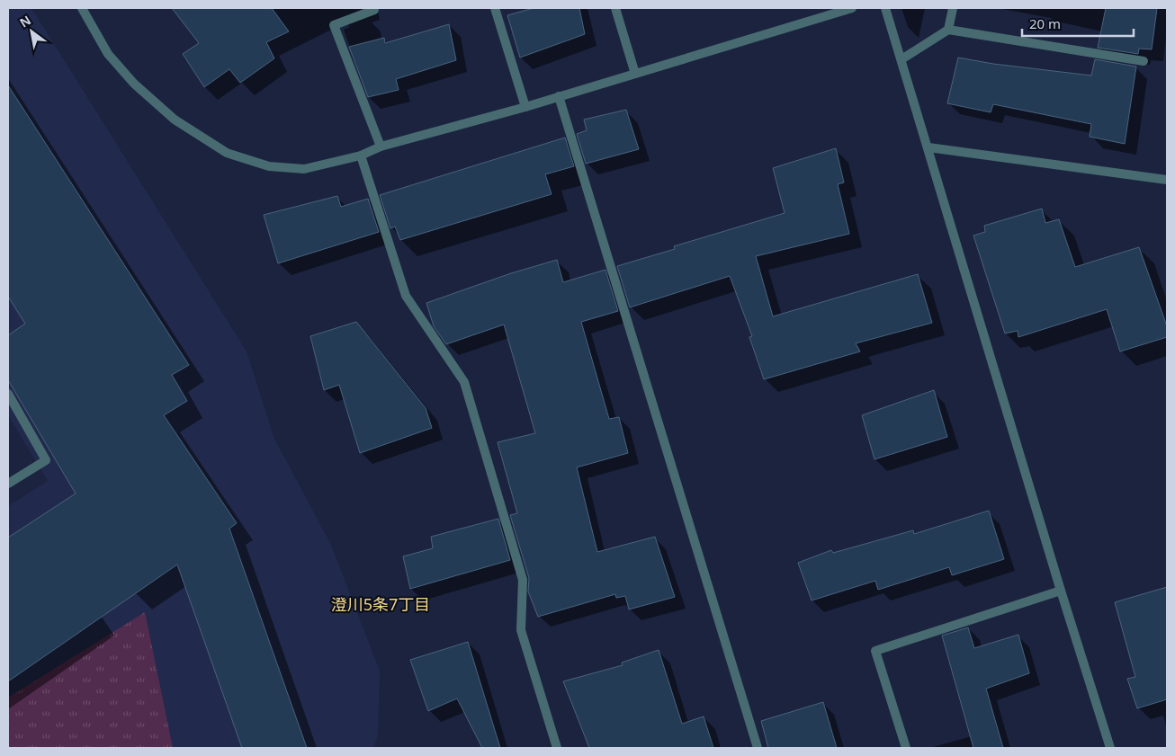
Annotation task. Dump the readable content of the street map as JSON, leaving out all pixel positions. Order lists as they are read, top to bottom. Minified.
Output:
{"districts":["澄川5条7丁目"],"scale_bar":"20 m","north":"top left"}
